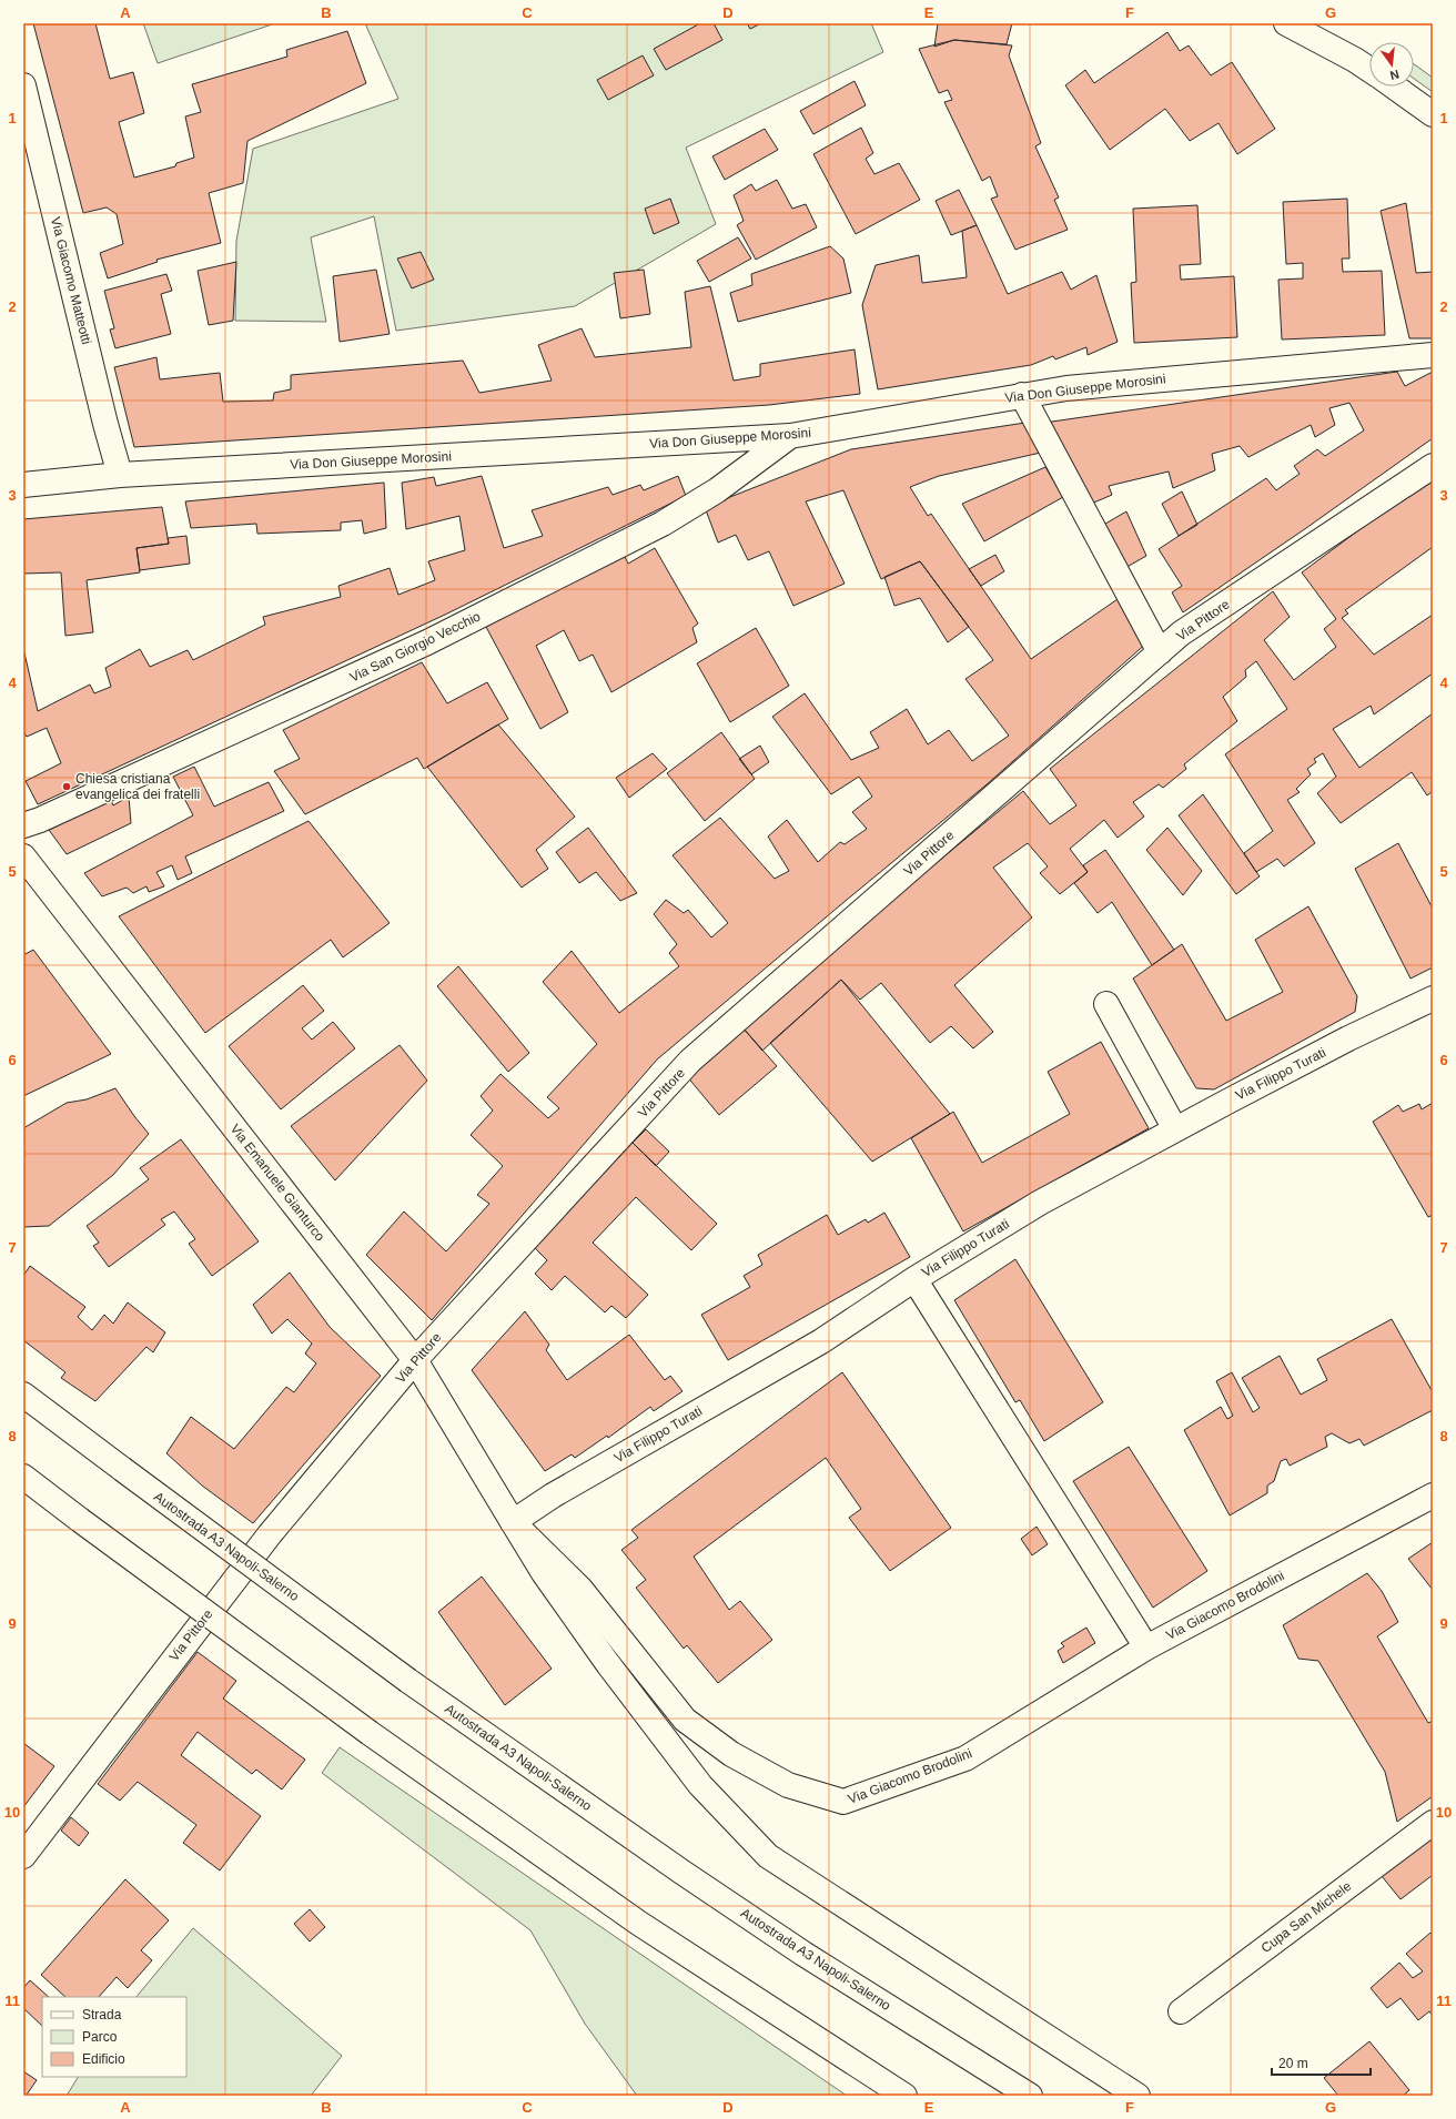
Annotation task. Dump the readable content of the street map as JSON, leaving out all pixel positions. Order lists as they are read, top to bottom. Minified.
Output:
{"streets":{"main road":["Via Giacomo Matteotti","Via Don Giuseppe Morosini","Via Pittore","Via San Giorgio Vecchio","Via Filippo Turati","Via Emanuele Gianturco","Autostrada A3 Napoli-Salerno","Via Giacomo Brodolini","Cupa San Michele"]},"crossings":[["Via Giacomo Matteotti","Via Don Giuseppe Morosini"],["Via Don Giuseppe Morosini","Via San Giorgio Vecchio"],["Via Pittore","Via Emanuele Gianturco"],["Via Filippo Turati","Via Emanuele Gianturco"],["Via Filippo Turati","Via Giacomo Brodolini"],["Via Emanuele Gianturco","Via Giacomo Brodolini"]],"places":["Chiesa cristiana evangelica dei fratelli"],"legend":["Strada","Parco","Edificio"],"scale_bar":"20 m","north":"bottom","grid":{"columns":["A","B","C","D","E","F","G"],"rows":["1","2","3","4","5","6","7","8","9","10","11"]}}
